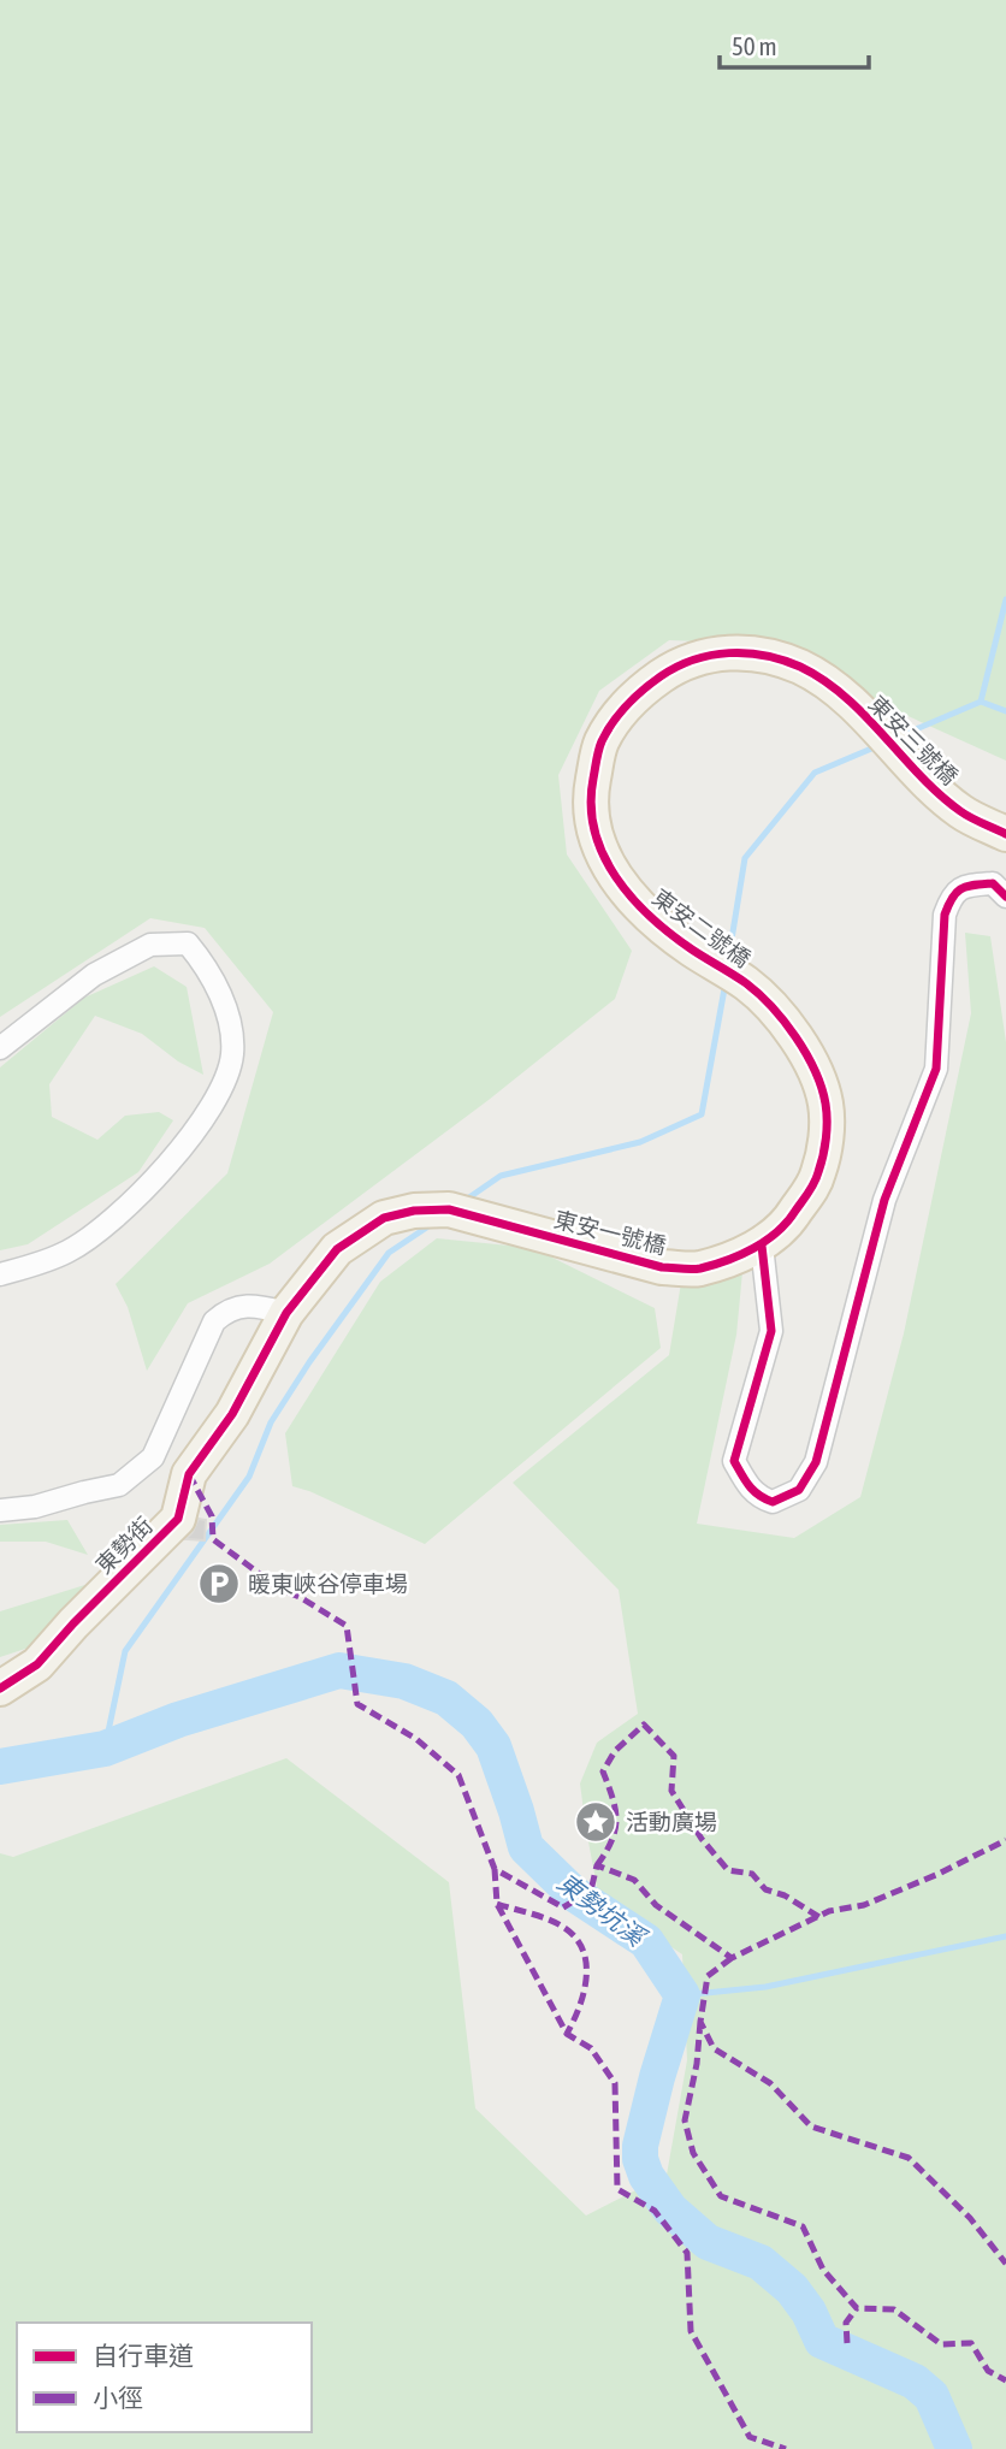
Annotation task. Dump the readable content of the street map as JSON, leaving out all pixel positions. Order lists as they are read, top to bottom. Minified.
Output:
{"streets":{"main road":["東安三號橋","東安二號橋","東安一號橋","東勢街"]},"crossings":[["東安三號橋","東安二號橋"],["東安二號橋","東安一號橋"],["東安一號橋","東勢街"]],"water":["東勢坑溪"],"places":{"parking":["暖東峽谷停車場"],"place":["活動廣場"]},"legend":["自行車道","小徑"],"scale_bar":"50 m"}
